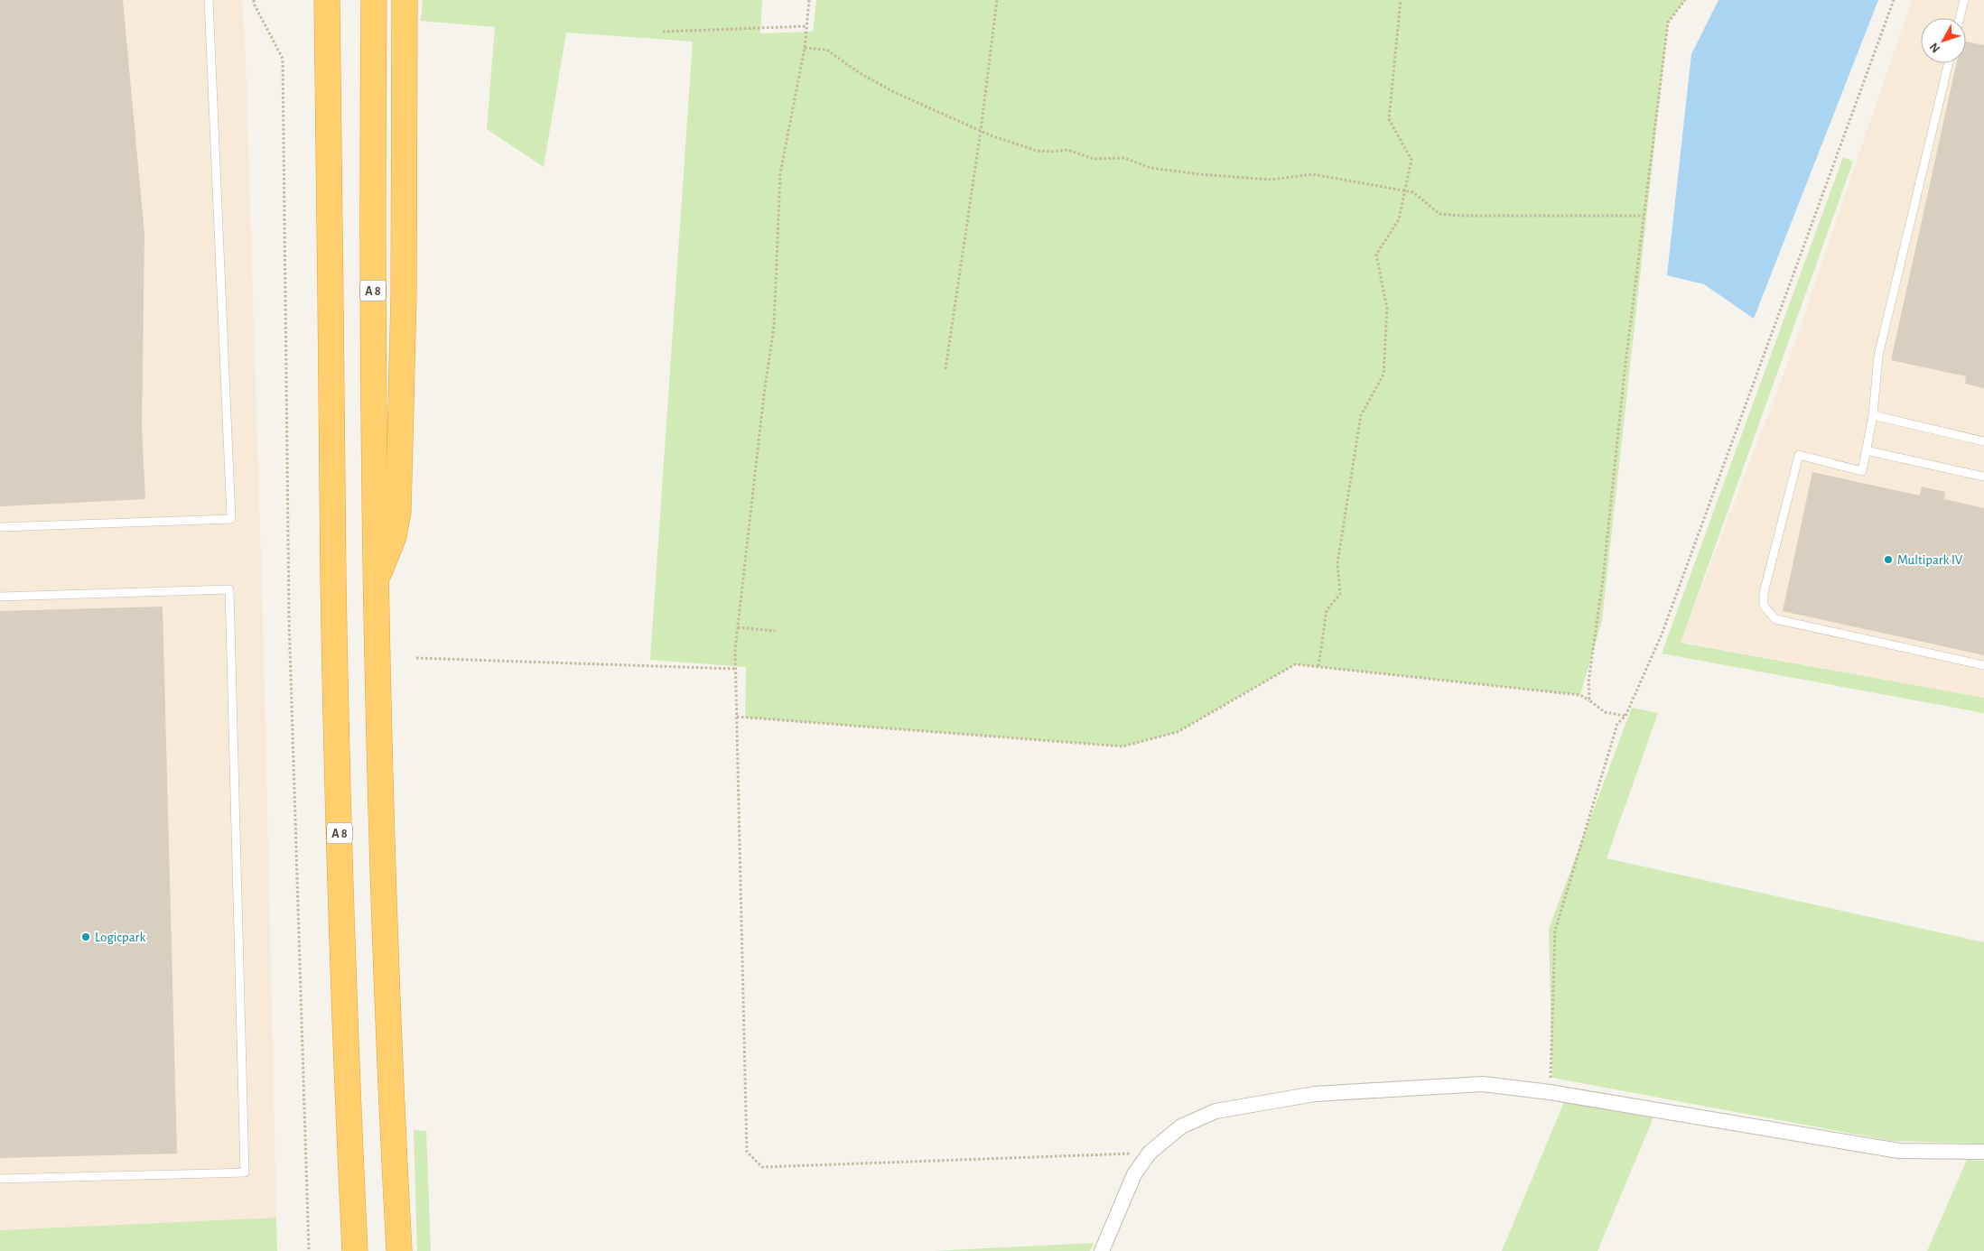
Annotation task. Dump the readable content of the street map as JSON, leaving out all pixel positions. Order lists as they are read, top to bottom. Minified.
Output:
{"streets":{"highway":["A 8"]},"places":["Multipark IV","Logicpark"],"north":"bottom left"}
